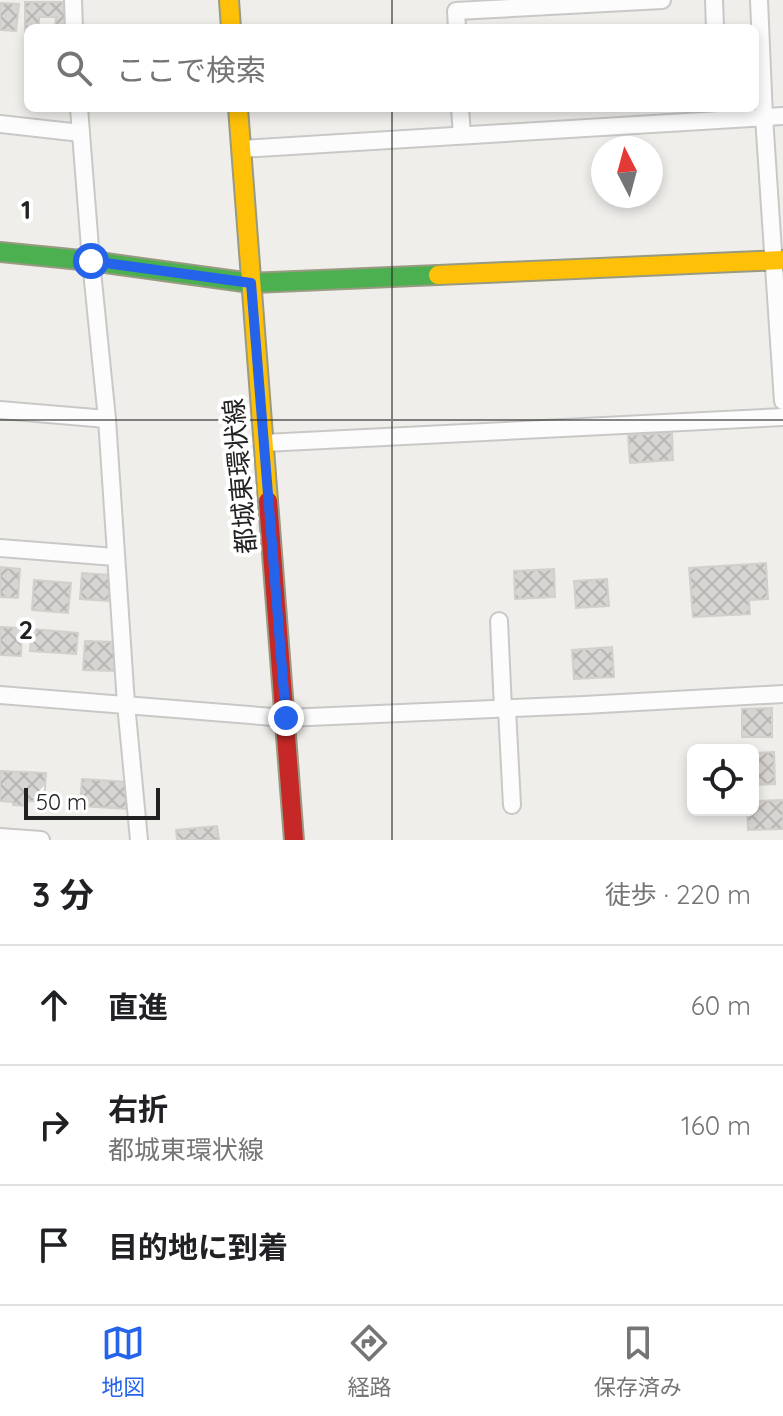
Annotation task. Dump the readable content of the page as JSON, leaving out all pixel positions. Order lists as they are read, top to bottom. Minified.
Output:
{"streets":{"street":["都城東環状線"]},"scale_bar":"50 m","north":"top","page":{"search":"ここで検索","scale":"50 m","heading":["3 分","徒歩 · 220 m"],"list":[["直進","60 m"],["右折","都城東環状線","160 m"],"目的地に到着"],"nav":["地図","経路","保存済み"]},"grid":{"rows":["1","2"]}}
